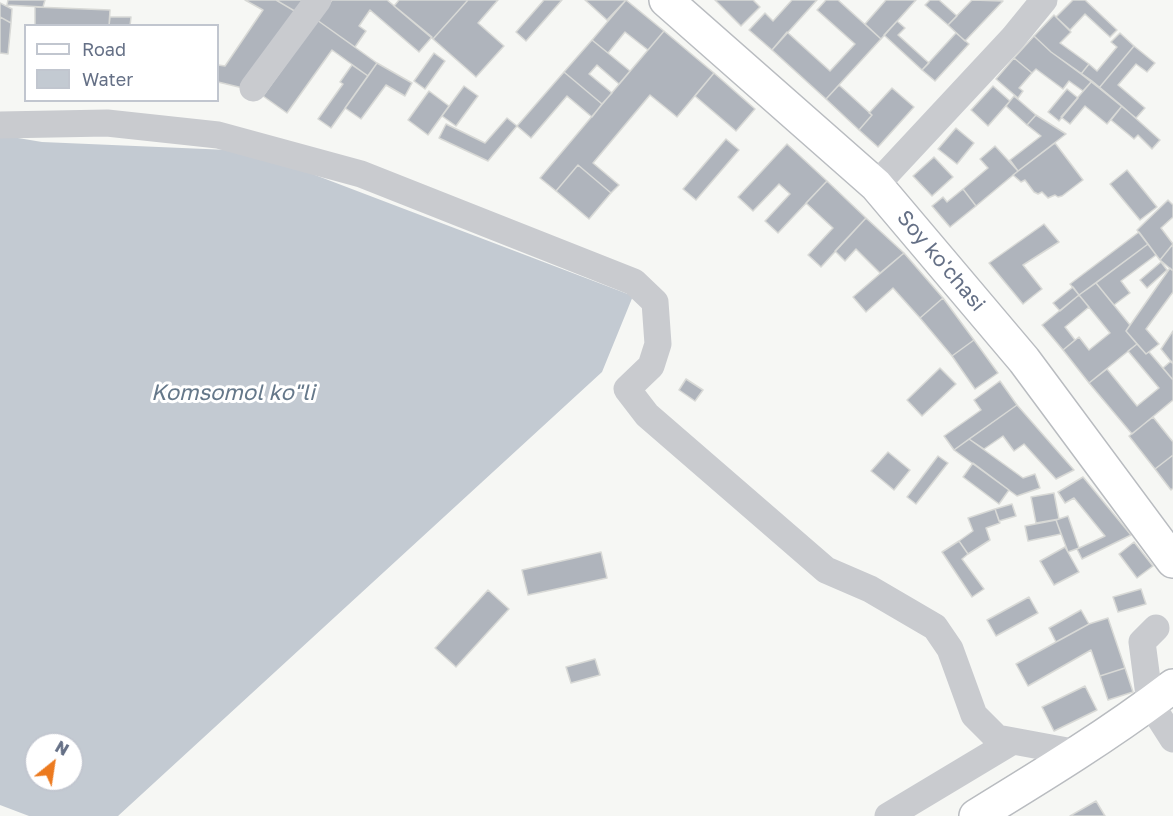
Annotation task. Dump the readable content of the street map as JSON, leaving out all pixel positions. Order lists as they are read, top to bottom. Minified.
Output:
{"streets":{"main road":["Soy ko'chasi"]},"water":["Komsomol ko\"li"],"legend":["Road","Water"],"north":"top right"}
